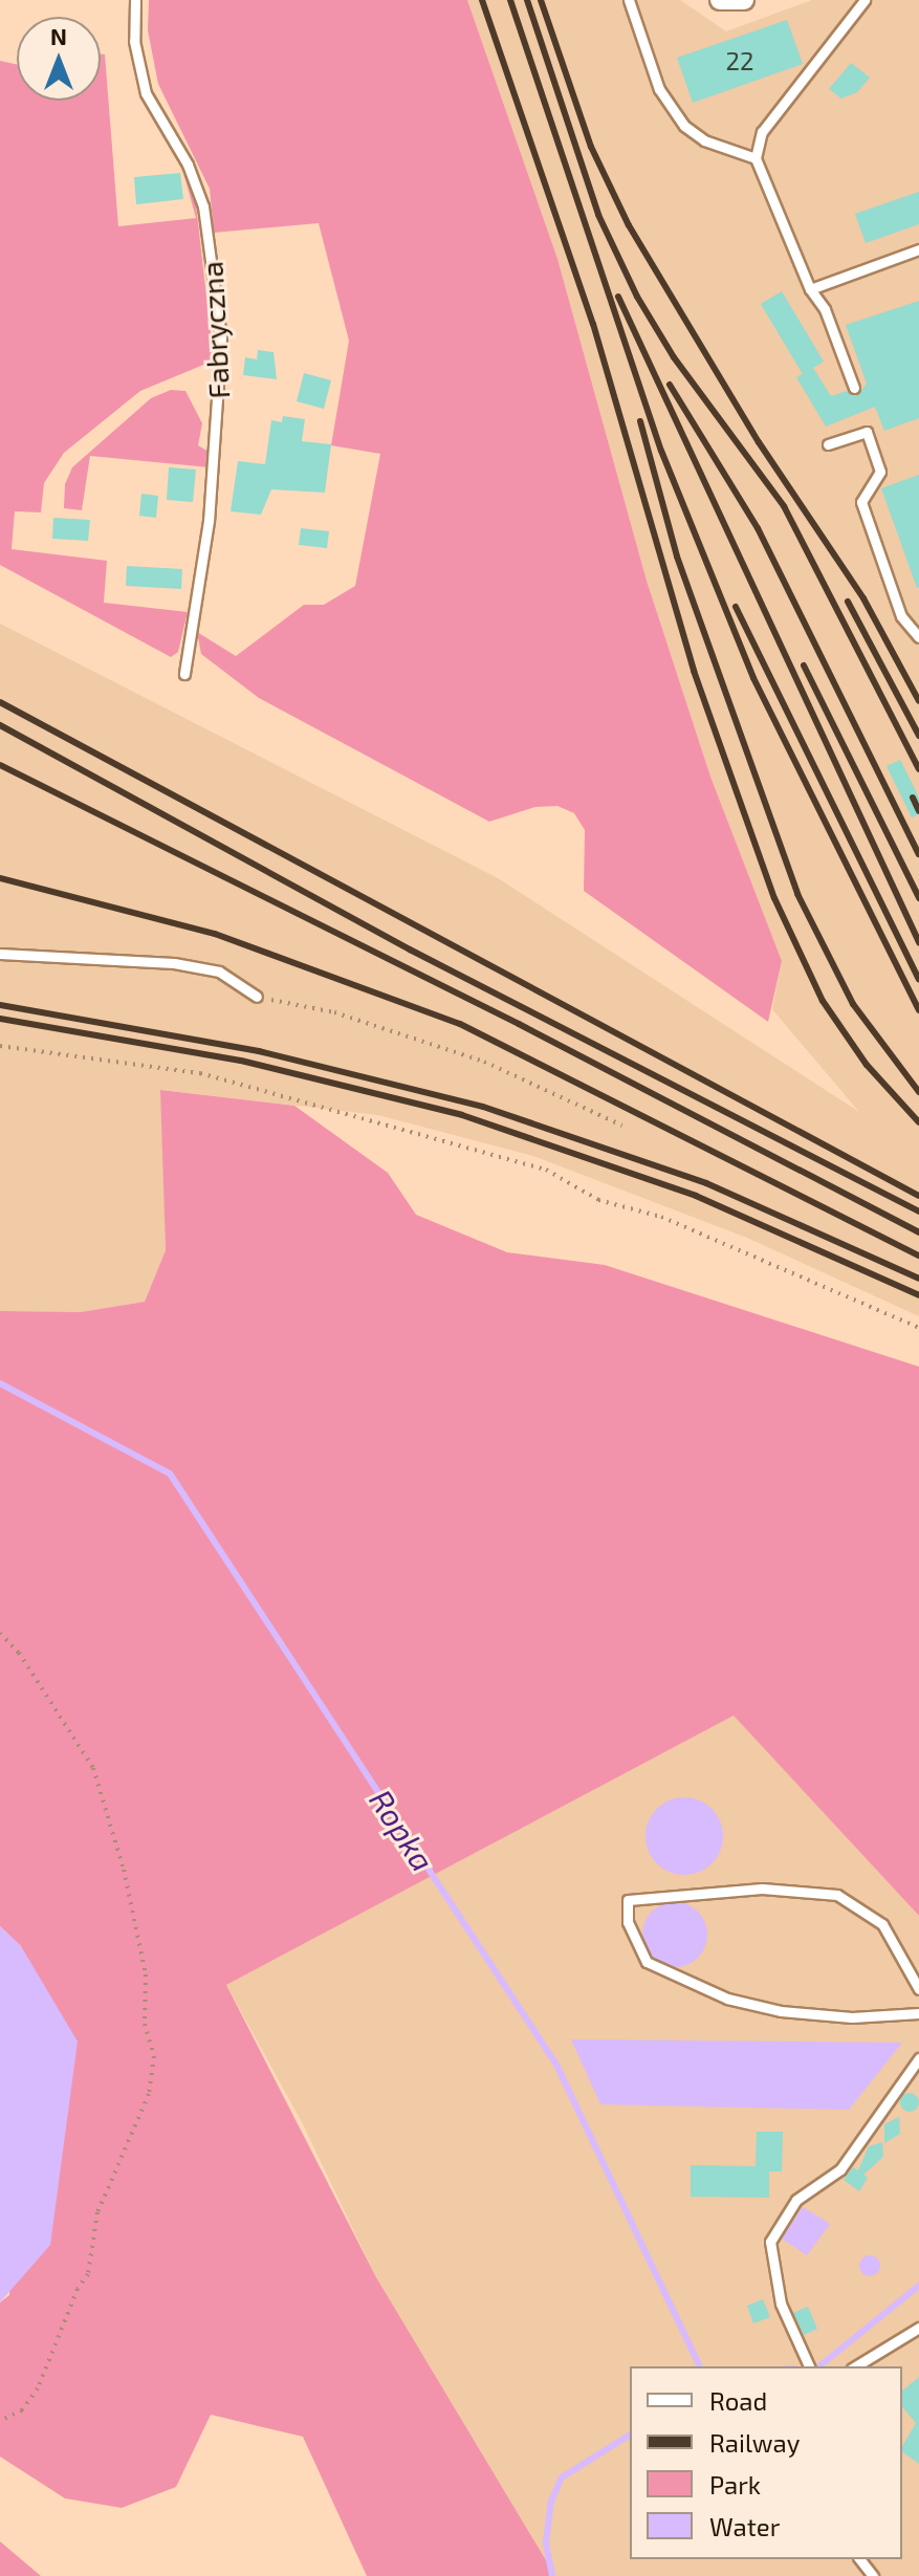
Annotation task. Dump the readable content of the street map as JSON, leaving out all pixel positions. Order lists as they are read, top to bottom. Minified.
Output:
{"streets":{"lane":["Fabryczna"]},"water":["Ropka"],"house_numbers":["22"],"legend":["Road","Railway","Park","Water"],"north":"top"}
